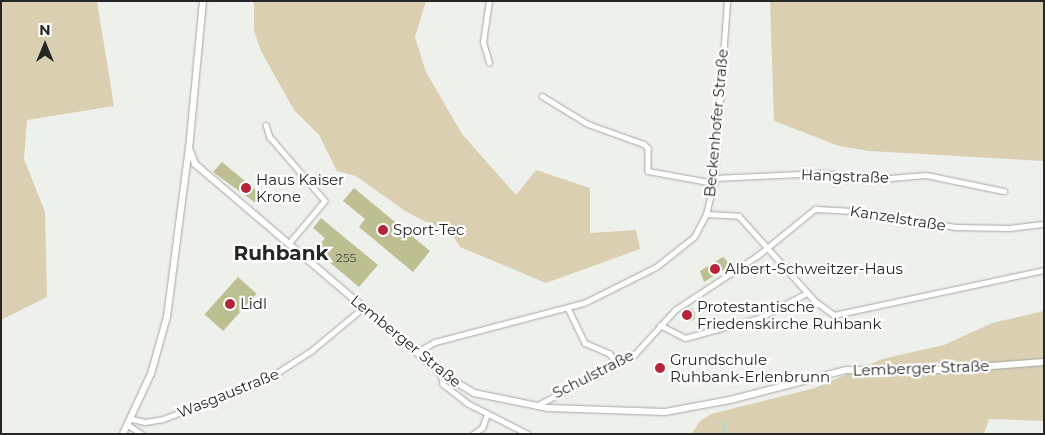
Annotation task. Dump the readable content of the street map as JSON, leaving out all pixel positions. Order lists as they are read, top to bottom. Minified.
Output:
{"streets":{"main road":["Lemberger Straße"],"street":["Beckenhofer Straße","Hangstraße","Kanzelstraße","Schulstraße","Wasgaustraße"]},"crossings":[["Beckenhofer Straße","Hangstraße"],["Beckenhofer Straße","Lemberger Straße"],["Kanzelstraße","Schulstraße"],["Lemberger Straße","Schulstraße"],["Lemberger Straße","Wasgaustraße"]],"districts":["Ruhbank"],"places":["Haus Kaiser Krone","Sport-Tec","Albert-Schweitzer-Haus","Lidl","Protestantische Friedenskirche Ruhbank","Grundschule Ruhbank-Erlenbrunn"],"house_numbers":["255"],"north":"top"}
